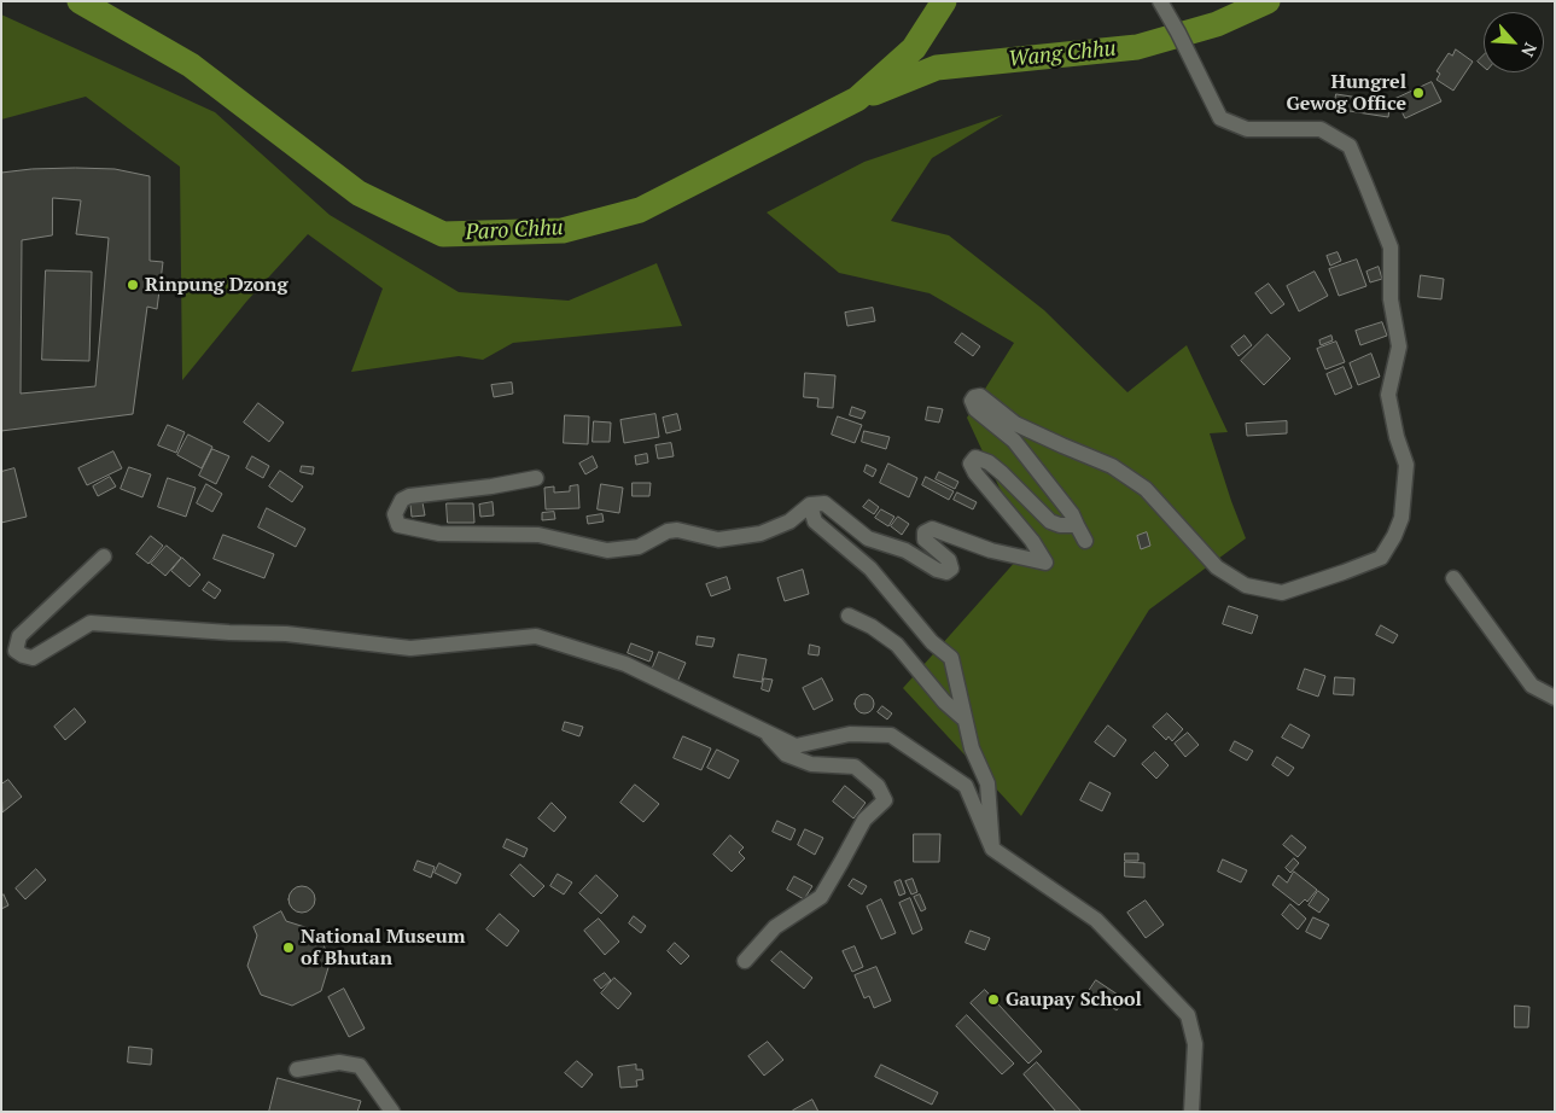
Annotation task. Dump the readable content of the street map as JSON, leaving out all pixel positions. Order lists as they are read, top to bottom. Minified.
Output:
{"water":["Wang Chhu","Paro Chhu"],"places":["Hungrel Gewog Office","Rinpung Dzong","National Museum of Bhutan","Gaupay School"],"north":"bottom right"}
